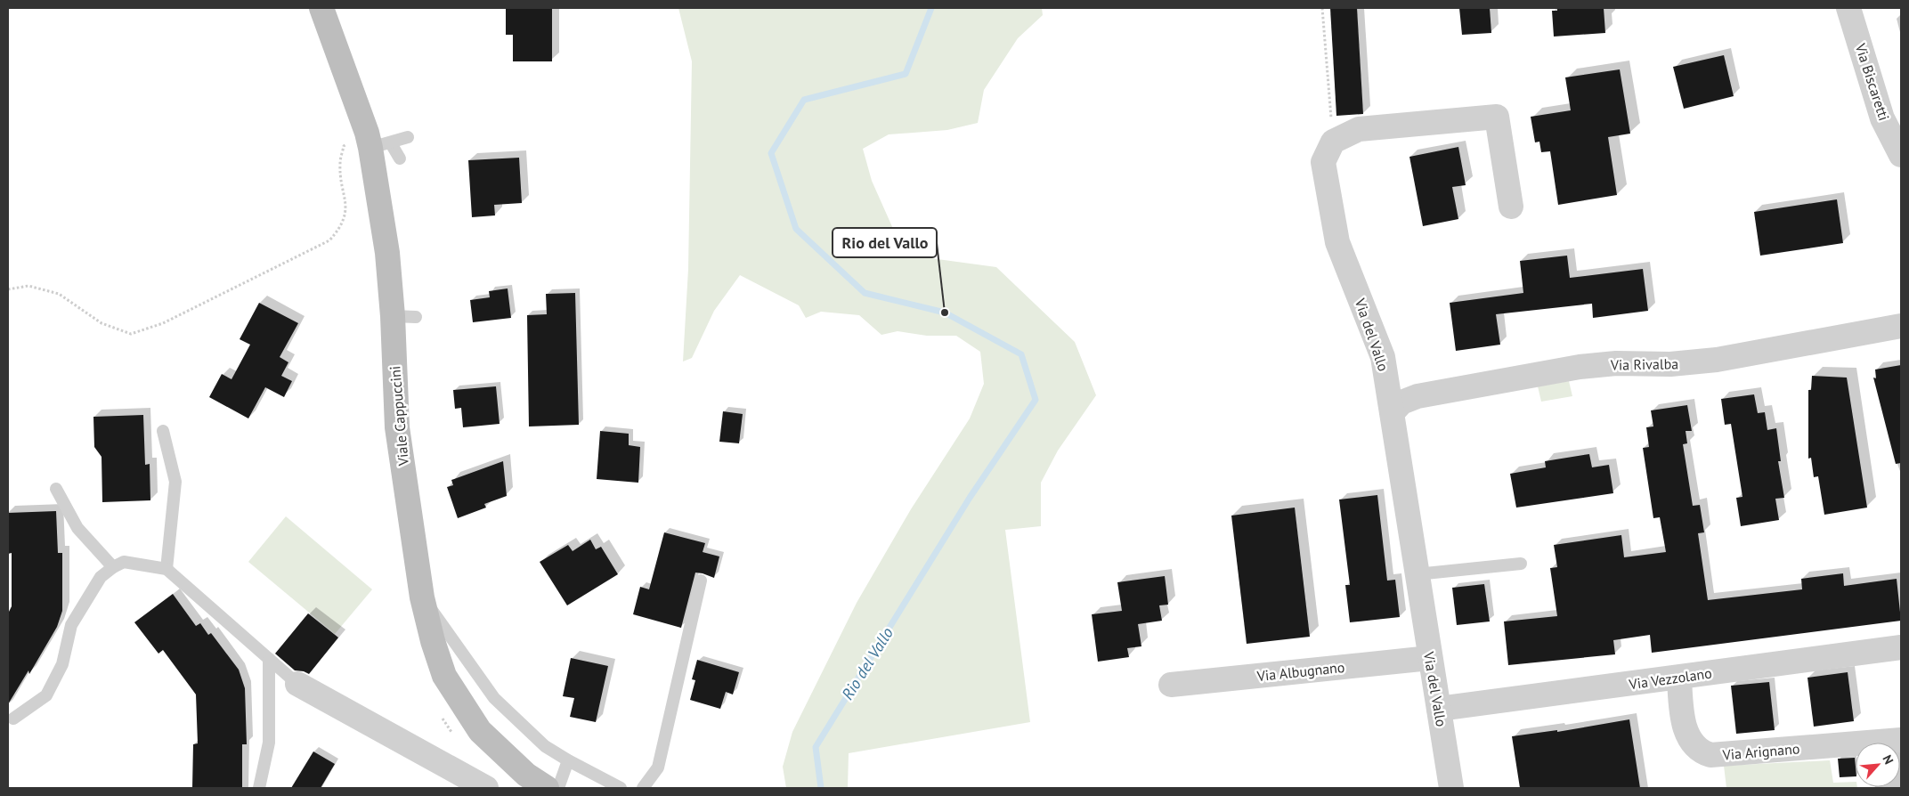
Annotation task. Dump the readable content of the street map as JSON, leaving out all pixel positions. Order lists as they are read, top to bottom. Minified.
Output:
{"streets":{"main road":["Viale Cappuccini"],"street":["Via Biscaretti","Via del Vallo","Via Rivalba","Via Albugnano","Via Vezzolano","Via Arignano"]},"crossings":[["Via del Vallo","Via Rivalba"],["Via del Vallo","Via Albugnano"],["Via del Vallo","Via Vezzolano"],["Via Vezzolano","Via Arignano"]],"water":["Rio del Vallo"],"places":["Rio del Vallo"],"north":"top right"}
